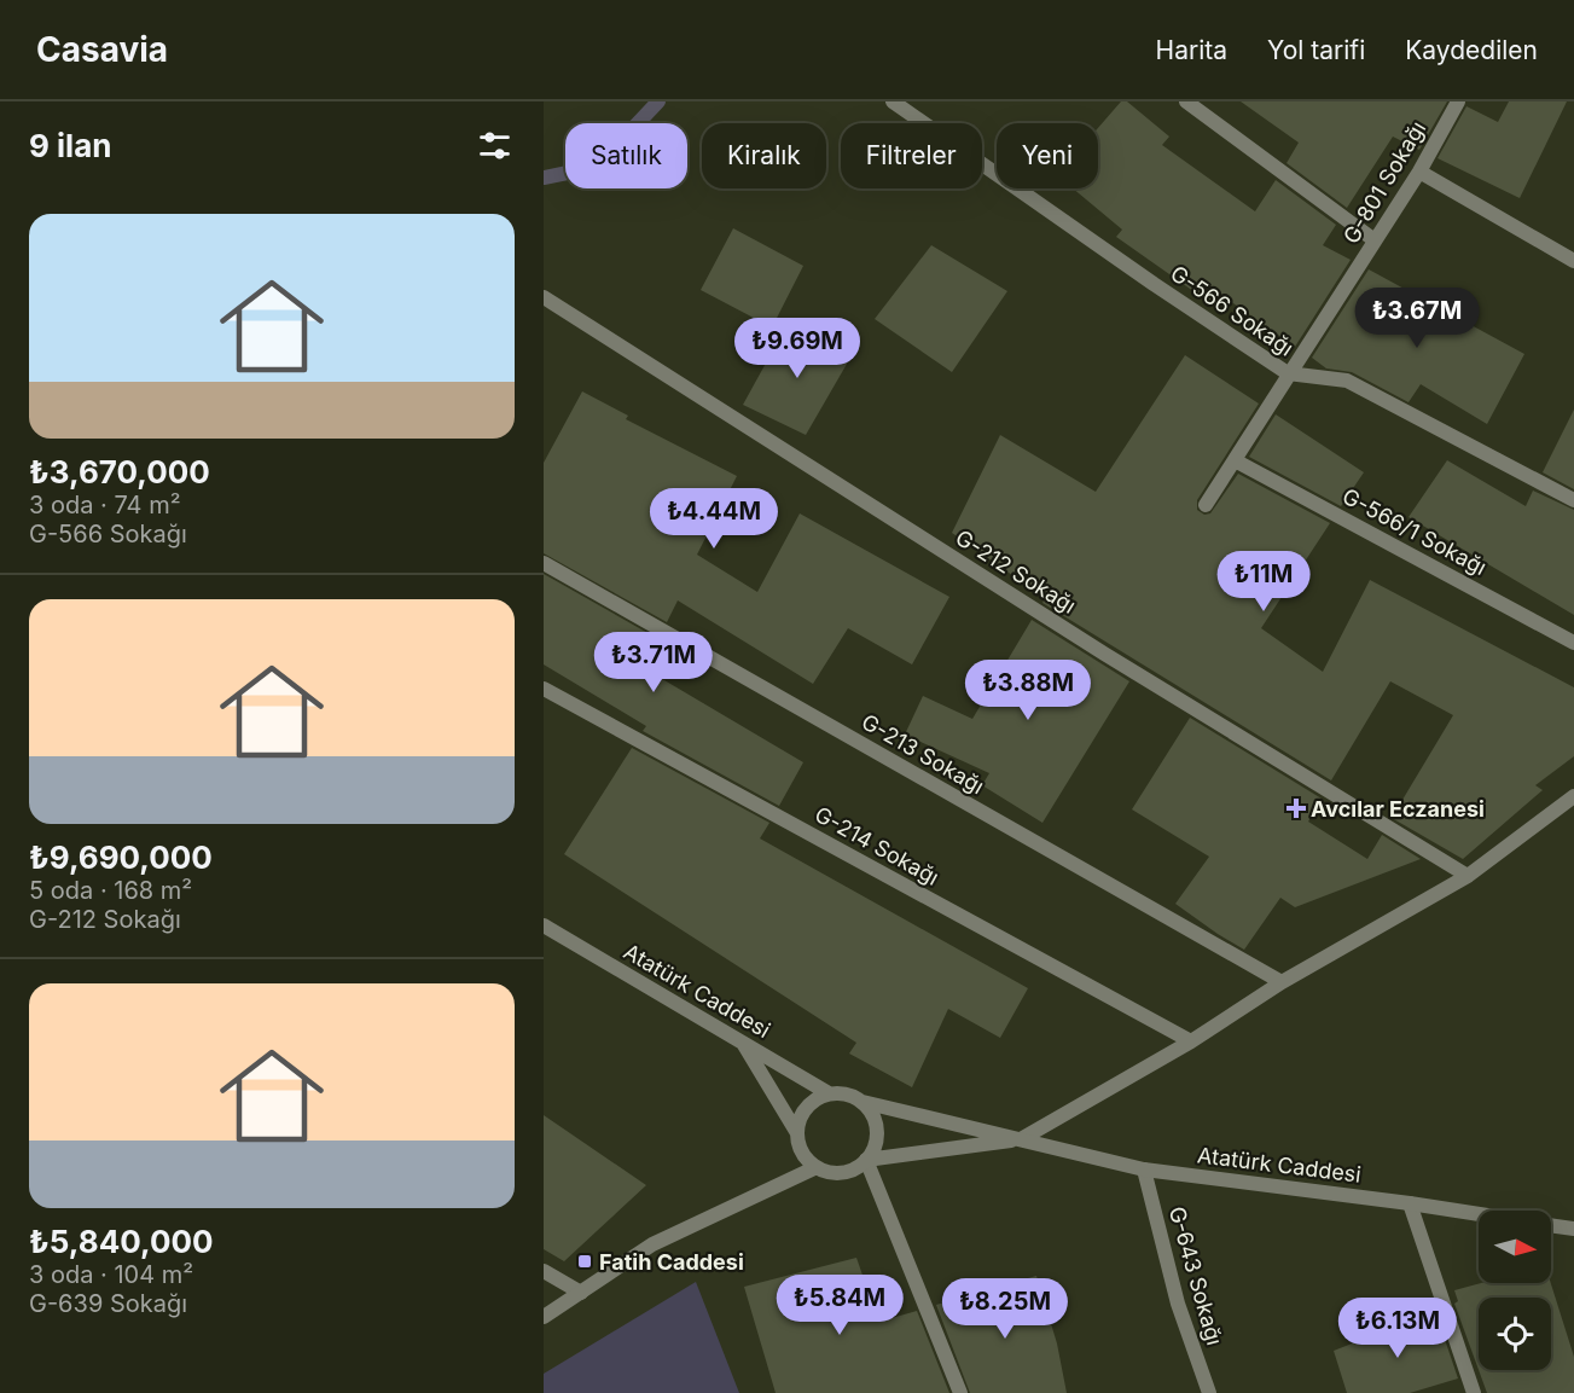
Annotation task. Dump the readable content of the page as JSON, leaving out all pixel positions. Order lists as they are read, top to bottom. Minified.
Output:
{"streets":{"street":["G-801 Sokağı","G-566 Sokağı","G-566/1 Sokağı","G-212 Sokağı","G-213 Sokağı","G-214 Sokağı","Atatürk Caddesi","G-643 Sokağı"]},"crossings":[["G-801 Sokağı","G-566 Sokağı"],["G-801 Sokağı","G-566/1 Sokağı"],["Atatürk Caddesi","G-643 Sokağı"]],"places":{"health":["Avcılar Eczanesi"],"transit":["Fatih Caddesi"]},"north":"right","page":{"header":"Casavia","nav":["Harita","Yol tarifi","Kaydedilen"],"heading":"9 ilan","chip":["Satılık","Kiralık","Filtreler","Yeni"],"list":[{"name":"₺3,670,000","note":"3 oda · 74 m² · G-566 Sokağı"},{"name":"₺9,690,000","note":"5 oda · 168 m² · G-212 Sokağı"},{"name":"₺5,840,000","note":"3 oda · 104 m² · G-639 Sokağı"}],"price":["₺3.67M","₺9.69M","₺4.44M","₺11M","₺3.71M","₺3.88M","₺5.84M","₺8.25M","₺6.13M"]}}
